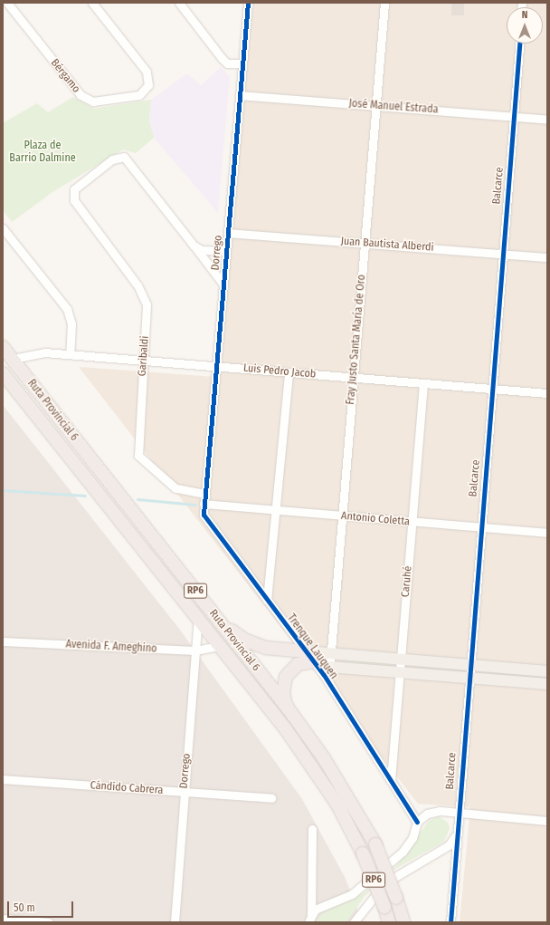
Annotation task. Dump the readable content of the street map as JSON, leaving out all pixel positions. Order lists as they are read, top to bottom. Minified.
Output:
{"streets":{"highway":["Ruta Provincial 6","RP6"],"street":["Bérgamo","José Manuel Estrada","Balcarce","Juan Bautista Alberdi","Dorrego","Fray Justo Santa María de Oro","Garibaldi","Luis Pedro Jacob","Antonio Coletta","Caruhé","Avenida F. Ameghino","Trenque Lauquen","Cándido Cabrera"]},"crossings":[["José Manuel Estrada","Balcarce"],["José Manuel Estrada","Dorrego"],["José Manuel Estrada","Fray Justo Santa María de Oro"],["Balcarce","Juan Bautista Alberdi"],["Balcarce","Luis Pedro Jacob"],["Balcarce","Antonio Coletta"],["Juan Bautista Alberdi","Dorrego"],["Juan Bautista Alberdi","Fray Justo Santa María de Oro"],["Dorrego","Garibaldi"],["Dorrego","Luis Pedro Jacob"],["Dorrego","Ruta Provincial 6"],["Dorrego","Antonio Coletta"],["Dorrego","Avenida F. Ameghino"],["Dorrego","Trenque Lauquen"],["Dorrego","Cándido Cabrera"],["Fray Justo Santa María de Oro","Luis Pedro Jacob"],["Fray Justo Santa María de Oro","Antonio Coletta"],["Fray Justo Santa María de Oro","Trenque Lauquen"],["Garibaldi","Luis Pedro Jacob"],["Luis Pedro Jacob","Ruta Provincial 6"],["Luis Pedro Jacob","Caruhé"],["Ruta Provincial 6","Avenida F. Ameghino"],["Antonio Coletta","Caruhé"],["Antonio Coletta","Trenque Lauquen"],["Caruhé","Trenque Lauquen"]],"parks":["Plaza de Barrio Dalmine"],"scale_bar":"50 m","north":"top"}
